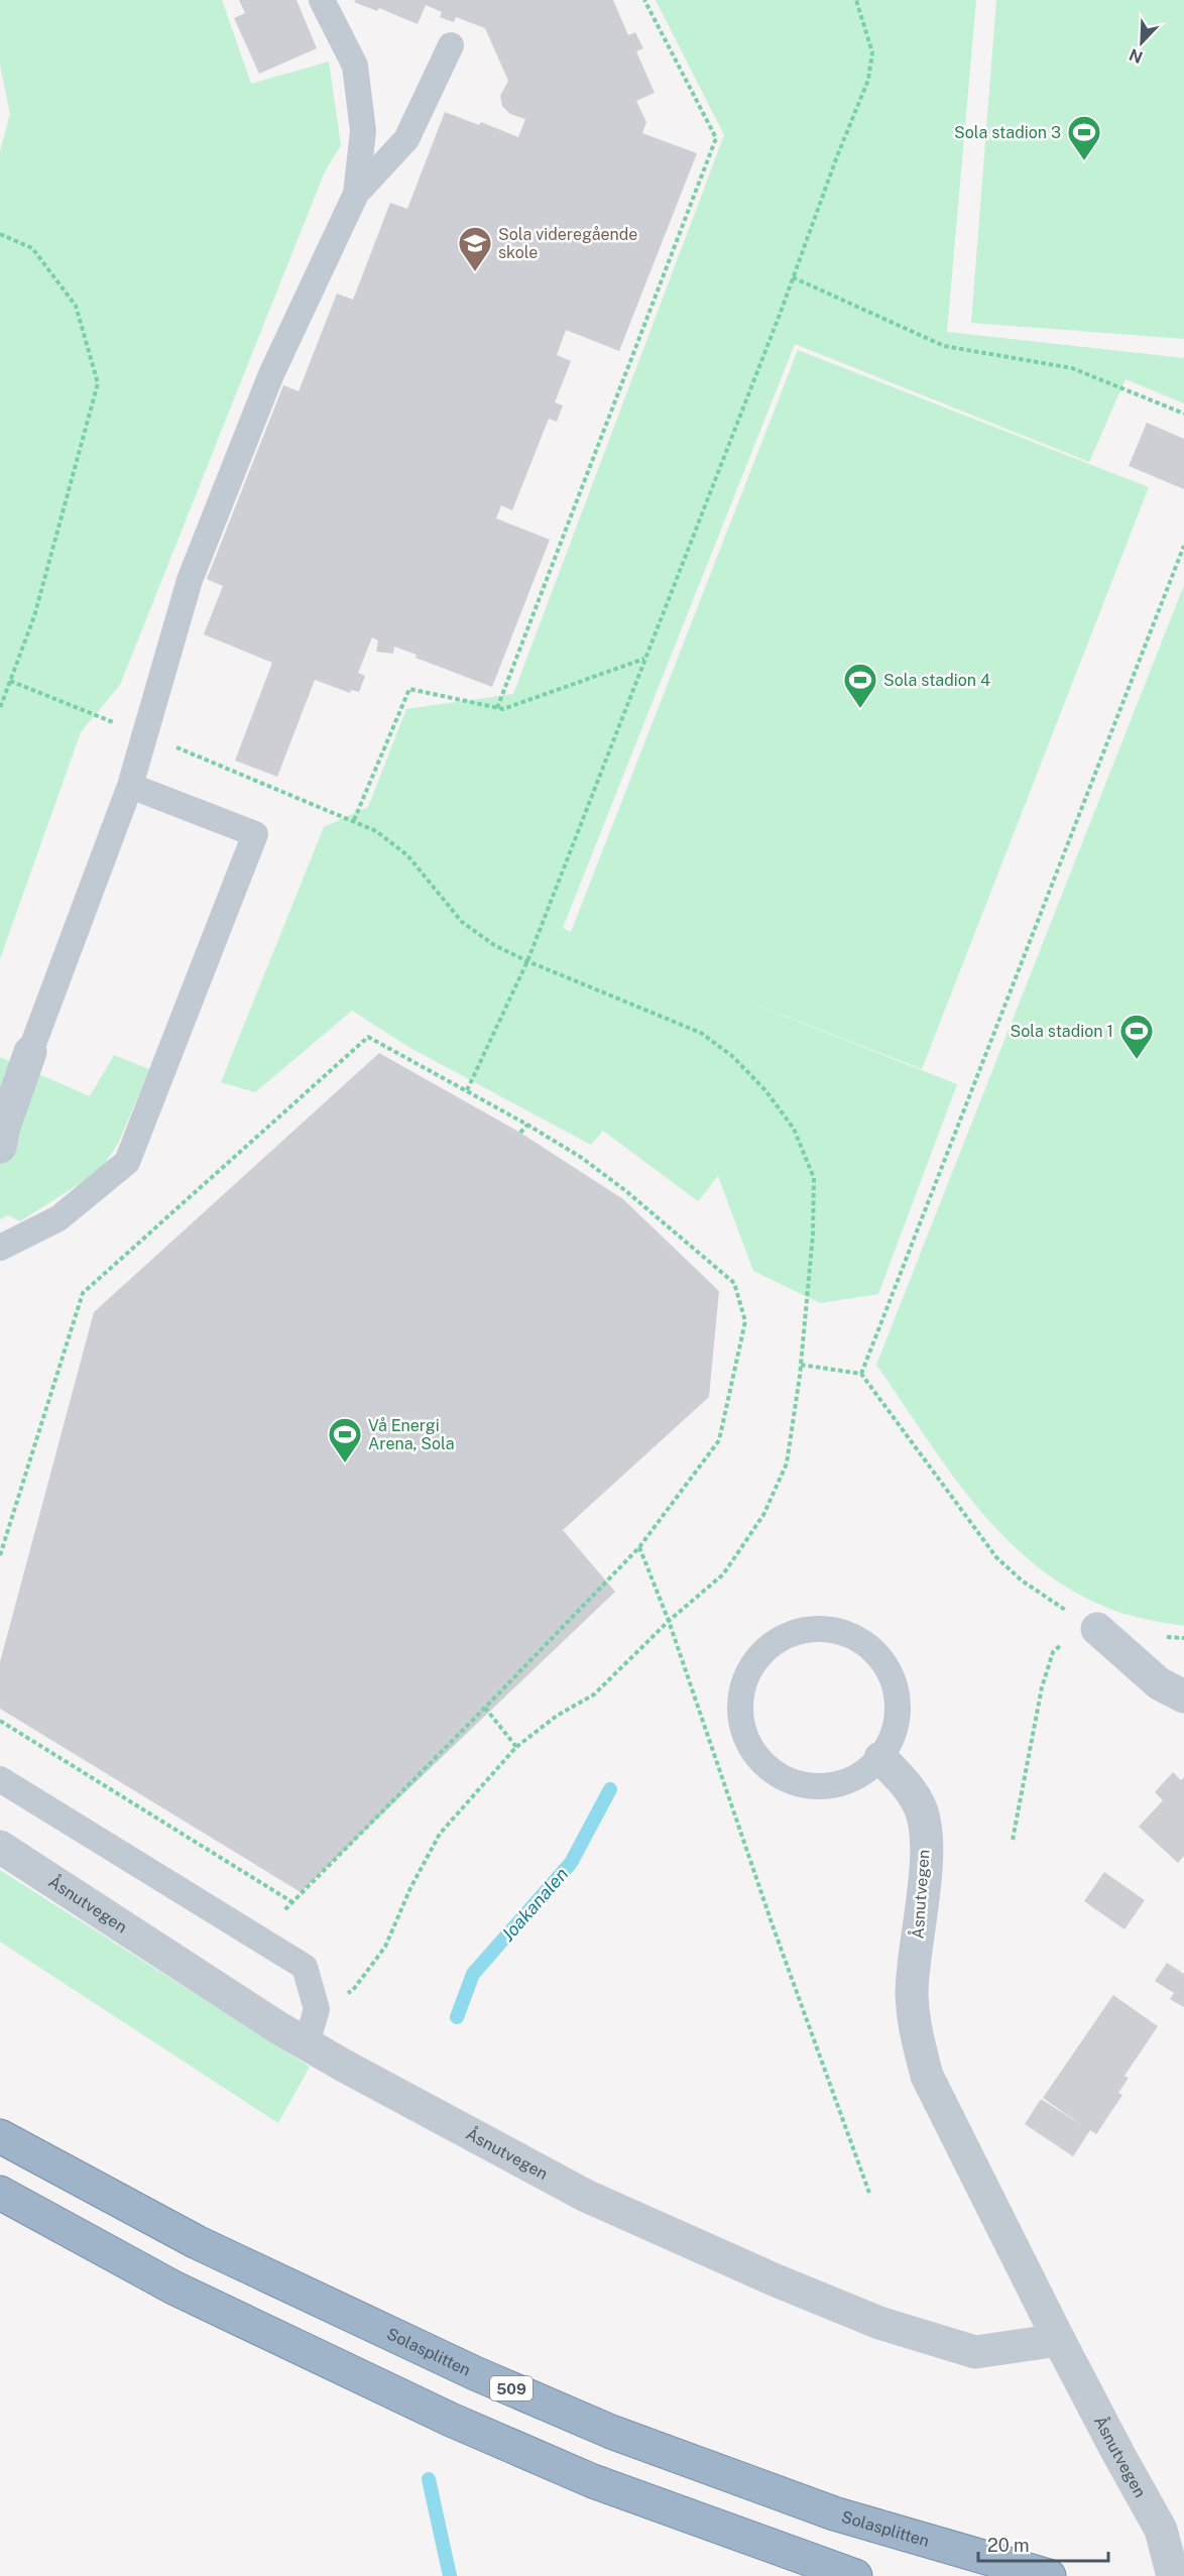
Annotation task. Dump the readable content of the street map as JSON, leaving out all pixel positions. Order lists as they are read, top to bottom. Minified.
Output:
{"streets":{"highway":["Solasplitten","509"],"street":["Åsnutvegen"]},"water":["Joakanalen"],"places":{"sports":["Sola stadion 3","Sola stadion 4","Sola stadion 1","Vå Energi Arena, Sola"],"school or university":["Sola videregående skole"]},"scale_bar":"20 m","north":"bottom left"}
